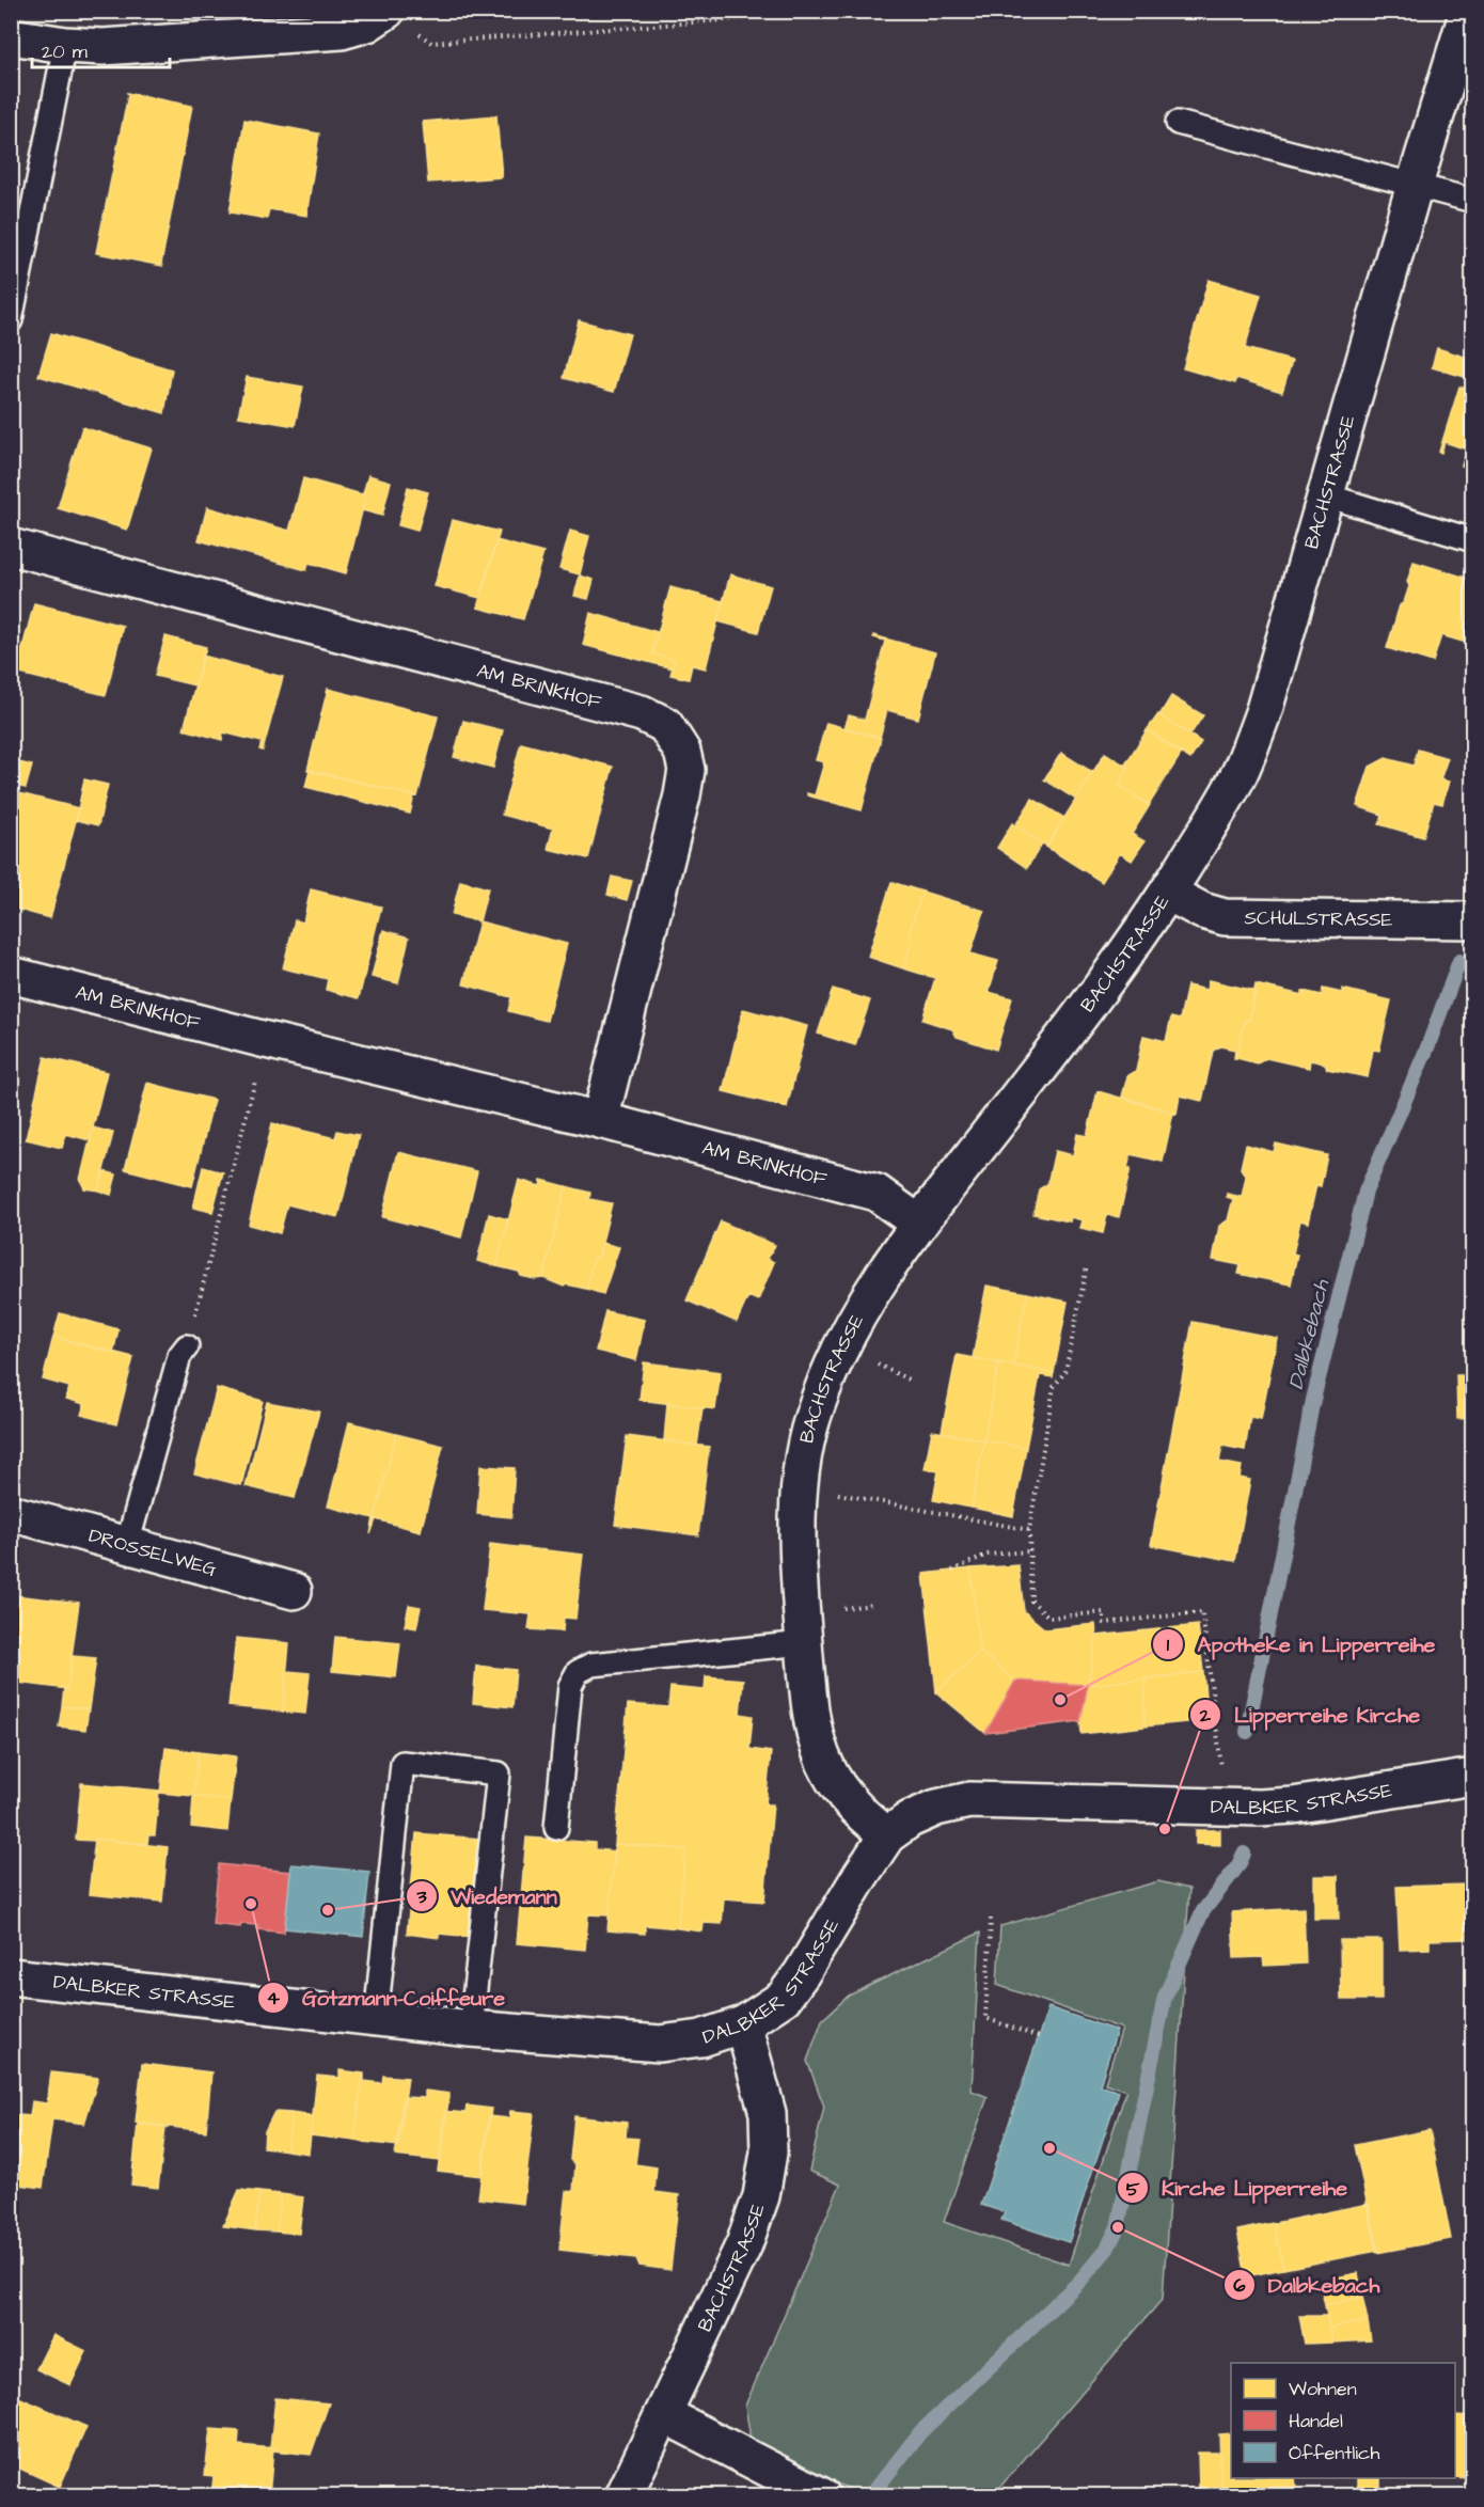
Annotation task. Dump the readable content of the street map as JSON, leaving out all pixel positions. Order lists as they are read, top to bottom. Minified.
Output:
{"streets":{"street":["BACHSTRASSE","AM BRINKHOF","SCHULSTRASSE","DROSSELWEG","DALBKER STRASSE"]},"crossings":[["BACHSTRASSE","AM BRINKHOF"],["BACHSTRASSE","SCHULSTRASSE"],["BACHSTRASSE","DALBKER STRASSE"]],"water":["Dalbkebach"],"places":["Apotheke in Lipperreihe","Lipperreihe Kirche","Gotzmann-Coiffeure","Wiedemann","Kirche Lipperreihe","Dalbkebach"],"legend":["Wohnen","Handel","Öffentlich"],"scale_bar":"20 m"}
